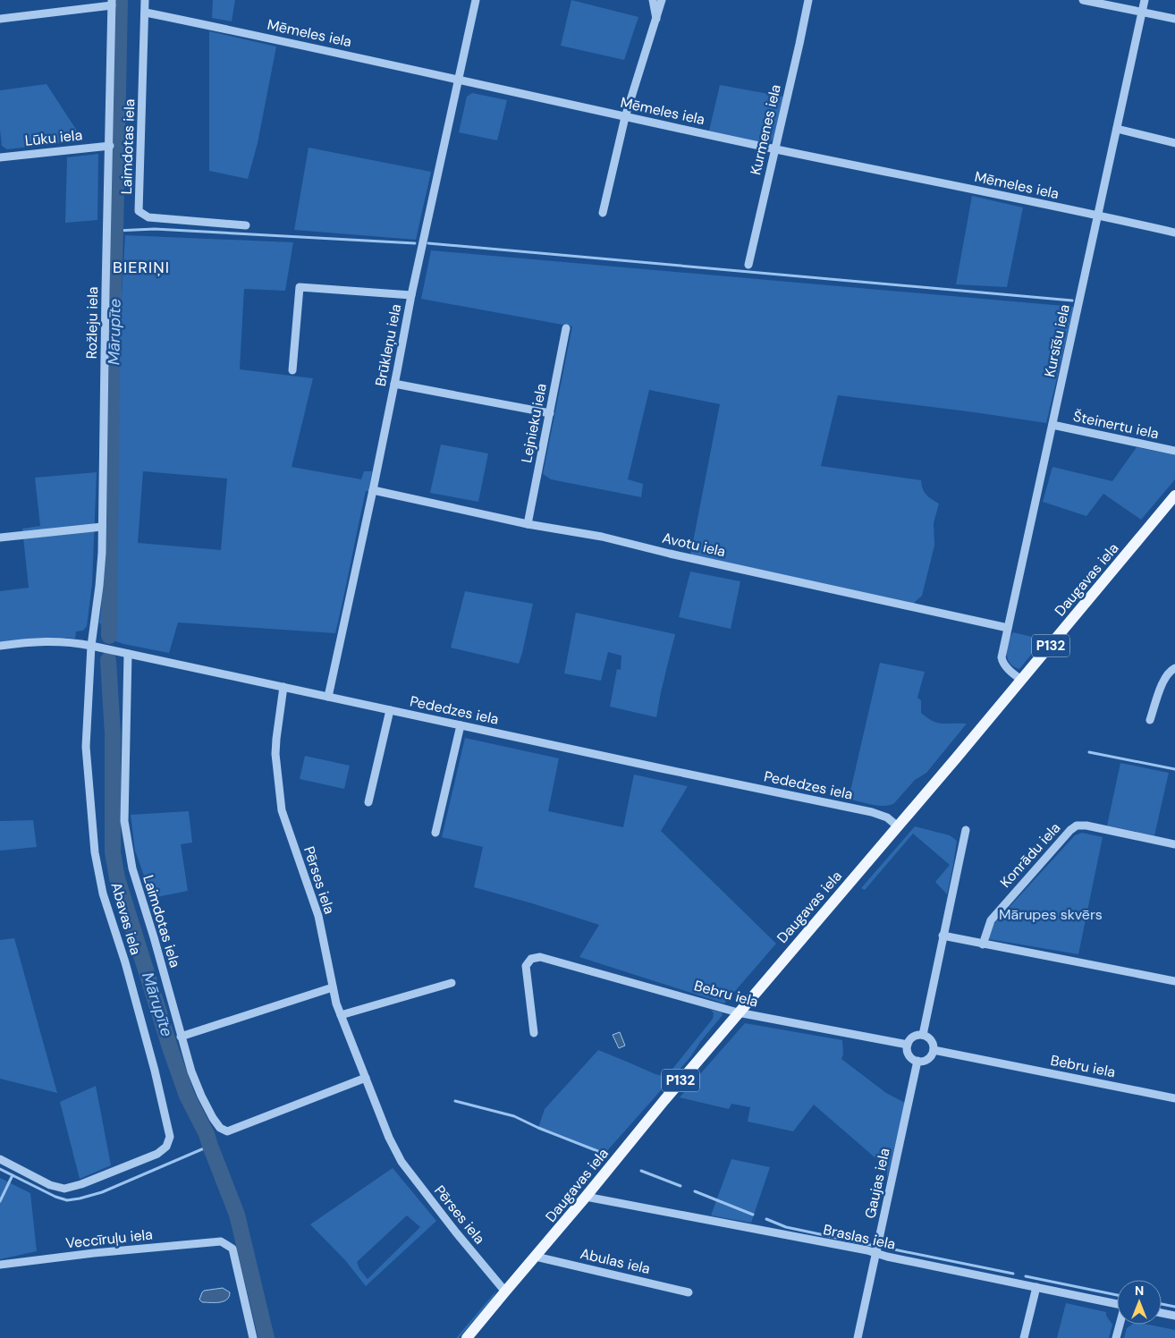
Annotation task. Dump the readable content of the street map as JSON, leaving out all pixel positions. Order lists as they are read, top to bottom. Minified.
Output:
{"streets":{"main road":["Daugavas iela","P132"],"street":["Mēmeles iela","Kurmenes iela","Lūku iela","Laimdotas iela","Rožleju iela","Kursīšu iela","Brūkleņu iela","Lejnieku iela","Šteinertu iela","Avotu iela","Pededzes iela","Konrādu iela","Pērses iela","Abavas iela","Bebru iela","Gaujas iela","Braslas iela","Veccīruļu iela","Abulas iela"]},"crossings":[["Mēmeles iela","Kurmenes iela"],["Mēmeles iela","Laimdotas iela"],["Mēmeles iela","Kursīšu iela"],["Mēmeles iela","Brūkleņu iela"],["Lūku iela","Rožleju iela"],["Laimdotas iela","Pededzes iela"],["Rožleju iela","Pededzes iela"],["Rožleju iela","Abavas iela"],["Kursīšu iela","Šteinertu iela"],["Kursīšu iela","Avotu iela"],["Kursīšu iela","Daugavas iela"],["Brūkleņu iela","Avotu iela"],["Brūkleņu iela","Pededzes iela"],["Lejnieku iela","Avotu iela"],["Daugavas iela","Pededzes iela"],["Daugavas iela","Pērses iela"],["Daugavas iela","Bebru iela"],["Daugavas iela","Braslas iela"],["Daugavas iela","Abulas iela"],["Pededzes iela","Pērses iela"],["Pededzes iela","Abavas iela"],["Bebru iela","Gaujas iela"],["Gaujas iela","Braslas iela"]],"districts":["BIERIŅI"],"water":["Mārupīte"],"parks":["Mārupes skvērs"],"north":"top"}
